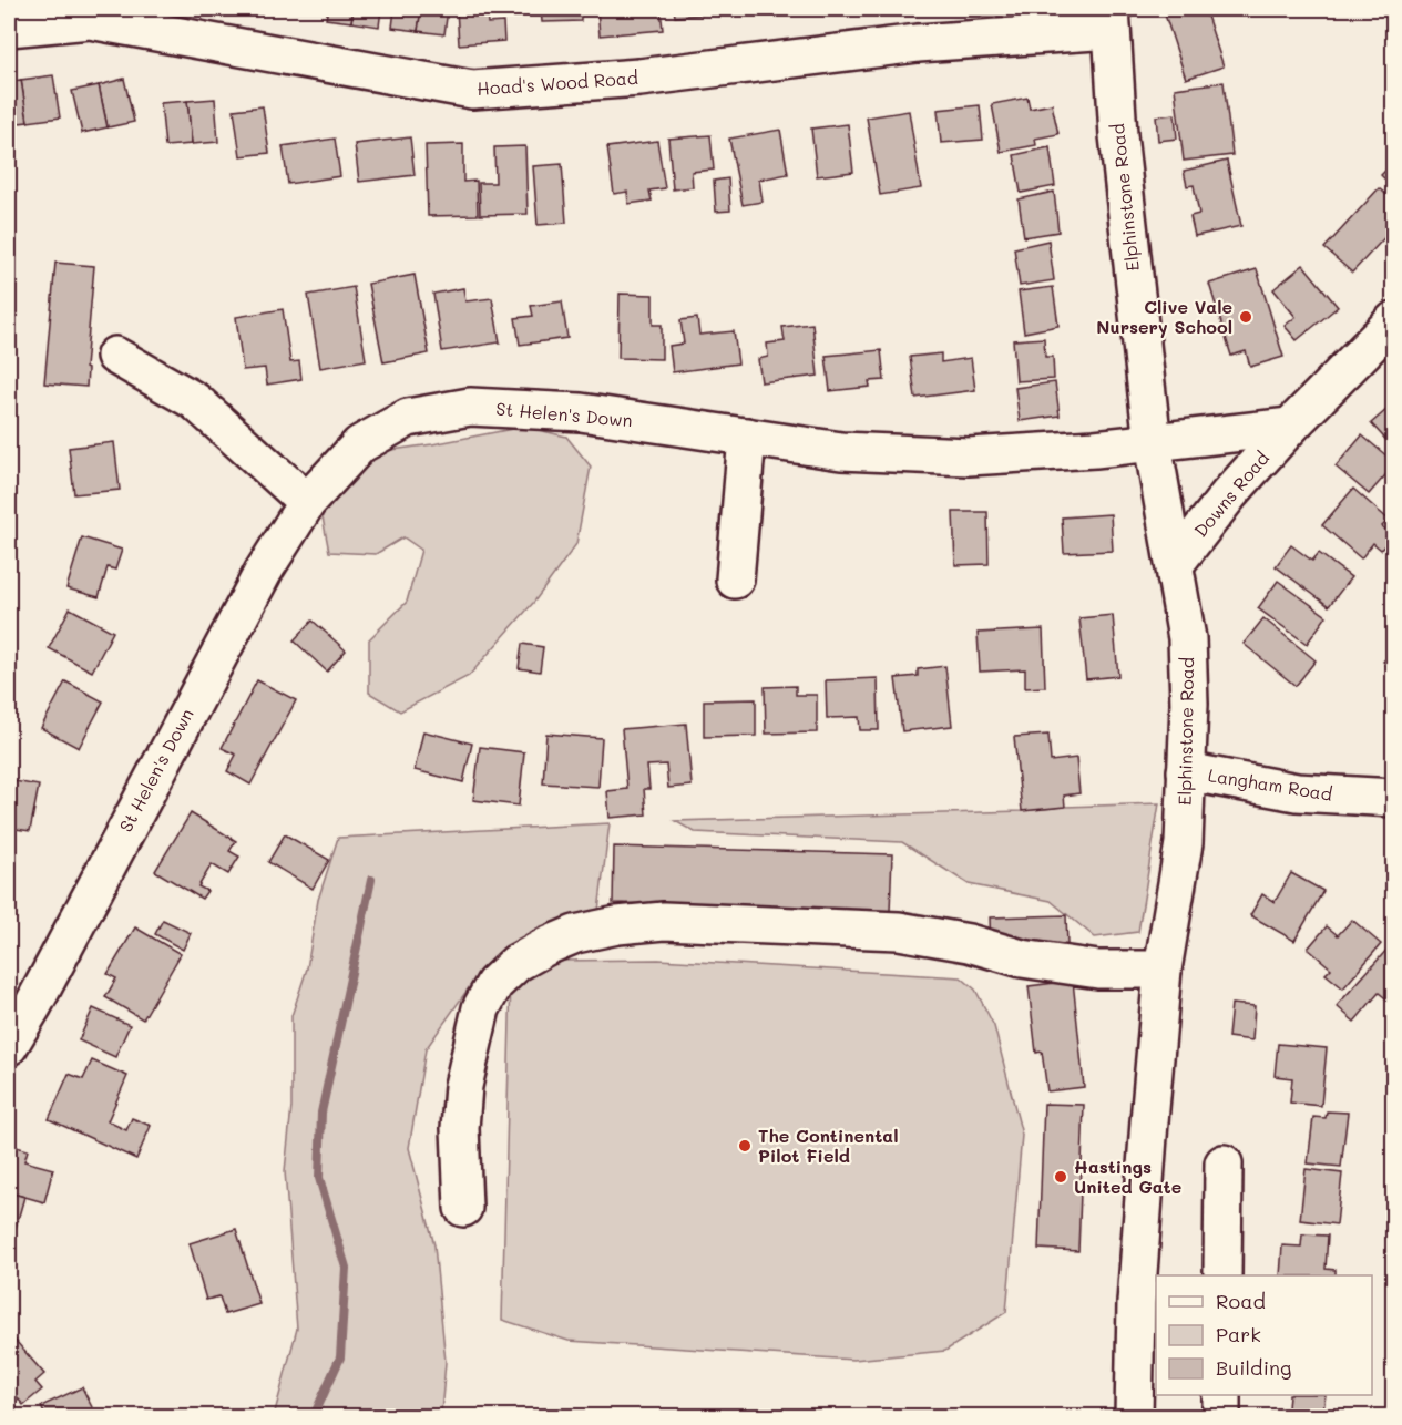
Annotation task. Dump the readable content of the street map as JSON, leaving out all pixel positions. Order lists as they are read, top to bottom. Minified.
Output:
{"streets":{"street":["Hoad's Wood Road","Elphinstone Road","St Helen's Down","Downs Road","Langham Road"]},"crossings":[["Hoad's Wood Road","Elphinstone Road"],["Elphinstone Road","St Helen's Down"],["Elphinstone Road","Downs Road"],["Elphinstone Road","Langham Road"],["St Helen's Down","Downs Road"]],"places":["Clive Vale Nursery School","The Continental Pilot Field","Hastings United Gate"],"legend":["Road","Park","Building"]}
